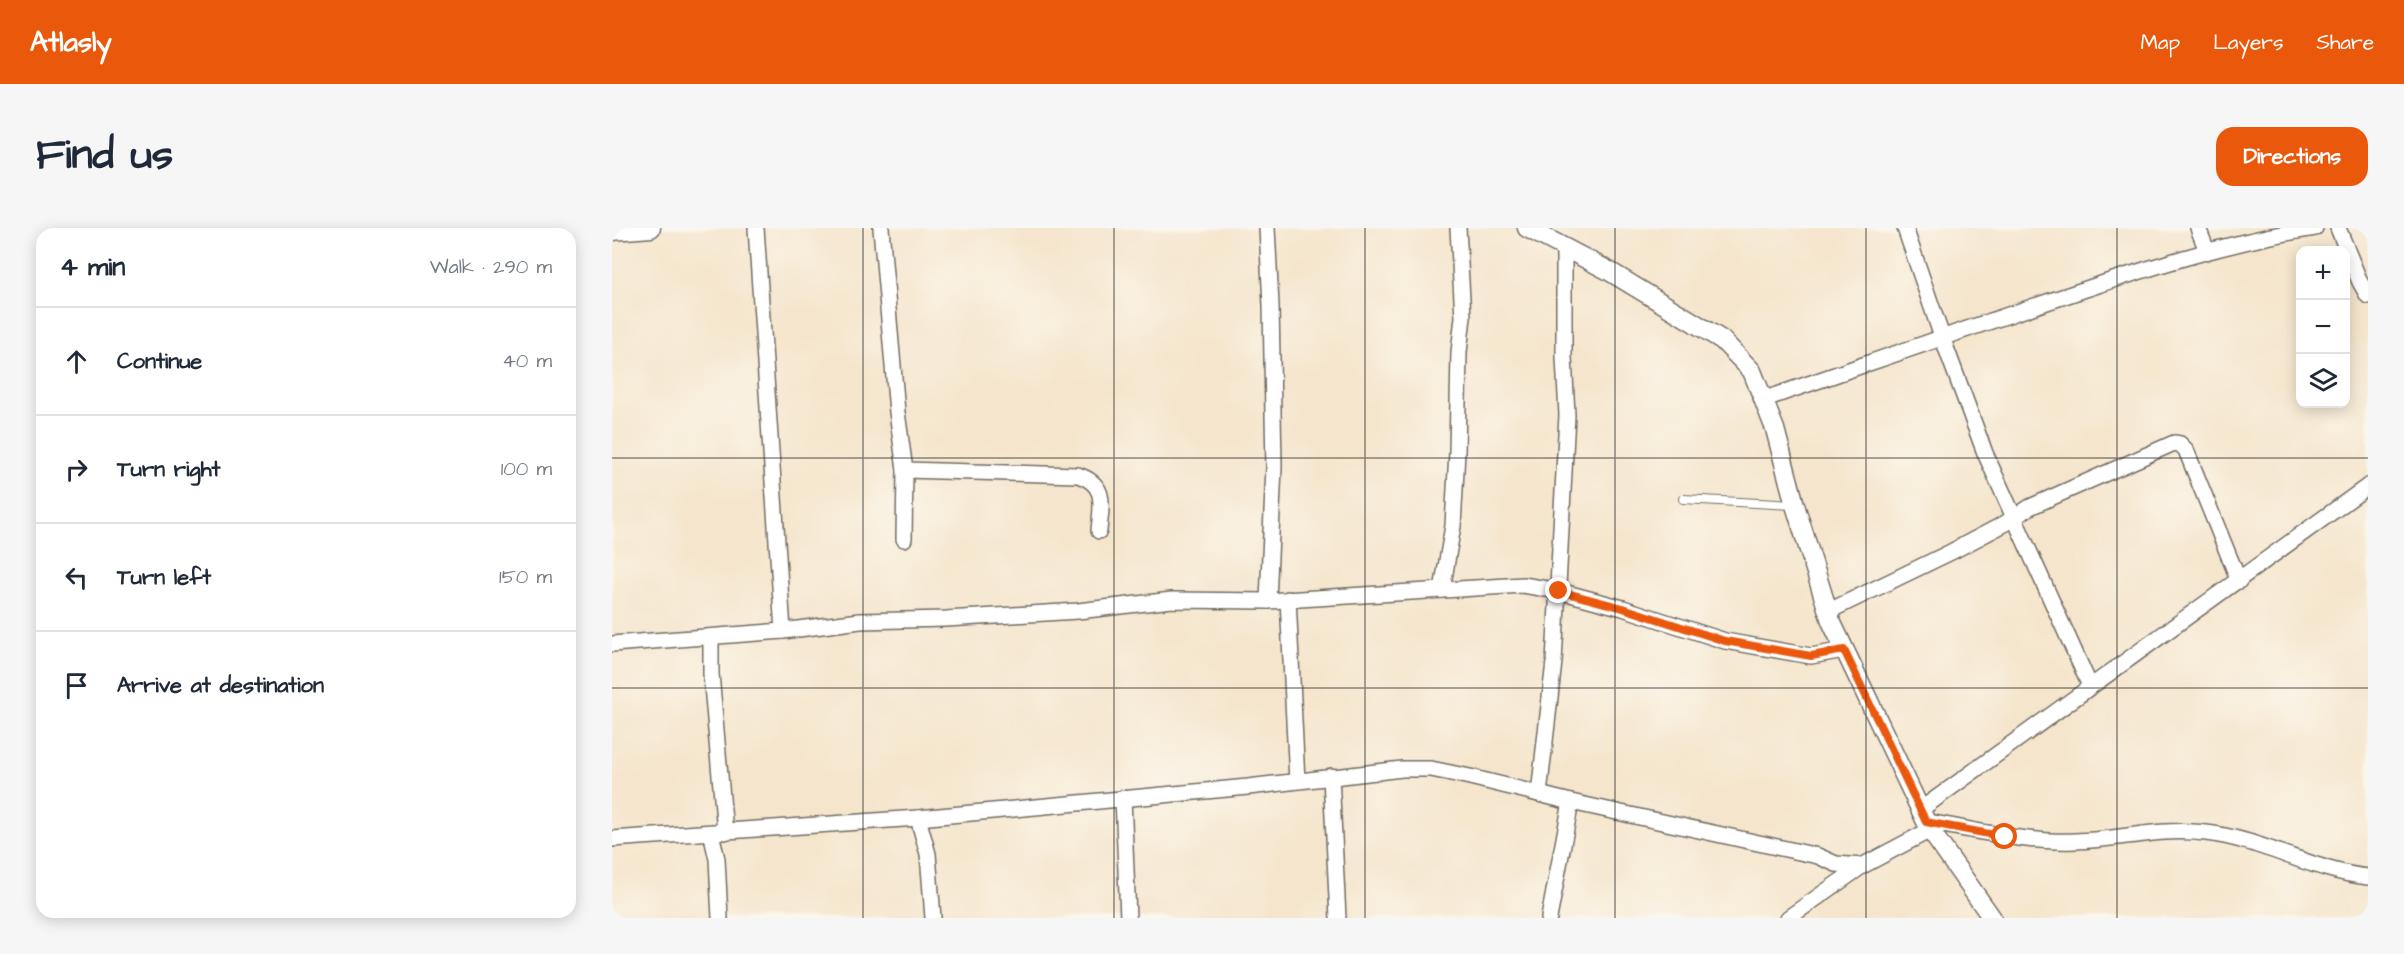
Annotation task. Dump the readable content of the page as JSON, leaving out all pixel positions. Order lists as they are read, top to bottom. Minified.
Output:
{"page":{"header":"Atlasly","nav":["Map","Layers","Share"],"title":"Find us","buttons":"Directions","heading":["4 min","Walk · 290 m"],"map_buttons":["+","−"],"list":[["Continue","40 m"],["Turn right","100 m"],["Turn left","150 m"],"Arrive at destination"]}}
